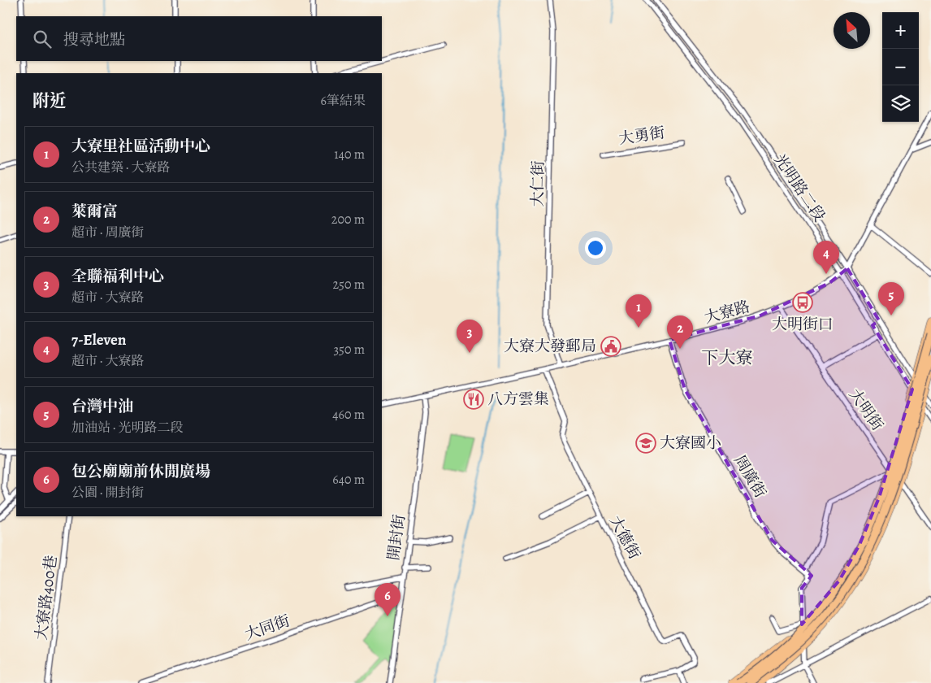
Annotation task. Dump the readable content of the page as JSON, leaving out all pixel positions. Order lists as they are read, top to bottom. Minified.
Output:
{"streets":{"street":["大勇街","大仁街","光明路二段","大寮路","大明街","周廣街","開封街","大德街","大寮路400巷","大同街"]},"crossings":[["大仁街","大寮路"],["光明路二段","大寮路"],["大寮路","大明街"],["大寮路","周廣街"],["大寮路","開封街"],["大寮路","大德街"],["開封街","大同街"]],"districts":["下大寮"],"places":{"bus stop":["大明街口"],"public building":["大寮大發郵局"],"restaurant":["八方雲集"],"school or university":["大寮國小"]},"north":"top left","page":{"map_buttons":["+","−"],"search":"搜尋地點","heading":["附近","6筆結果"],"list":[{"mark":"1","name":"大寮里社區活動中心","note":"公共建築 · 大寮路","value":"140 m"},{"mark":"2","name":"萊爾富","note":"超市 · 周廣街","value":"200 m"},{"mark":"3","name":"全聯福利中心","note":"超市 · 大寮路","value":"250 m"},{"mark":"4","name":"7-Eleven","note":"超市 · 大寮路","value":"350 m"},{"mark":"5","name":"台灣中油","note":"加油站 · 光明路二段","value":"460 m"},{"mark":"6","name":"包公廟廟前休閒廣場","note":"公園 · 開封街","value":"640 m"}],"pins":["4","5","1","2","3","6"]}}
